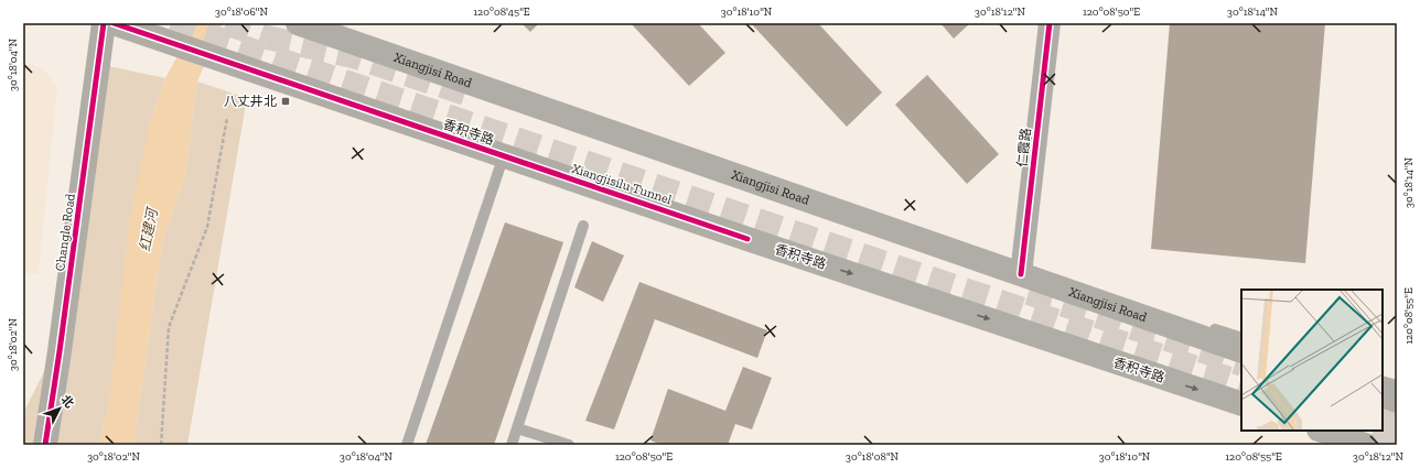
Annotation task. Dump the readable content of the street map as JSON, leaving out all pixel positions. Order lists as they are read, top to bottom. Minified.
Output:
{"streets":{"main road":["Xiangjisi Road","香积寺路","Xiangjisilu Tunnel","Changle Road"],"street":["仁霞路"]},"crossings":[["Xiangjisi Road","仁霞路"],["香积寺路","Xiangjisilu Tunnel"]],"one_way":["香积寺路"],"water":["红建河"],"places":{"transit":["八丈井北"]},"north":"top right","coordinates":["30°18'06\"N","120°08'45\"E","30°18'10\"N","30°18'12\"N","120°08'50\"E","30°18'14\"N","30°18'04\"N","120°08'55\"E","30°18'02\"N","30°18'08\"N"]}
